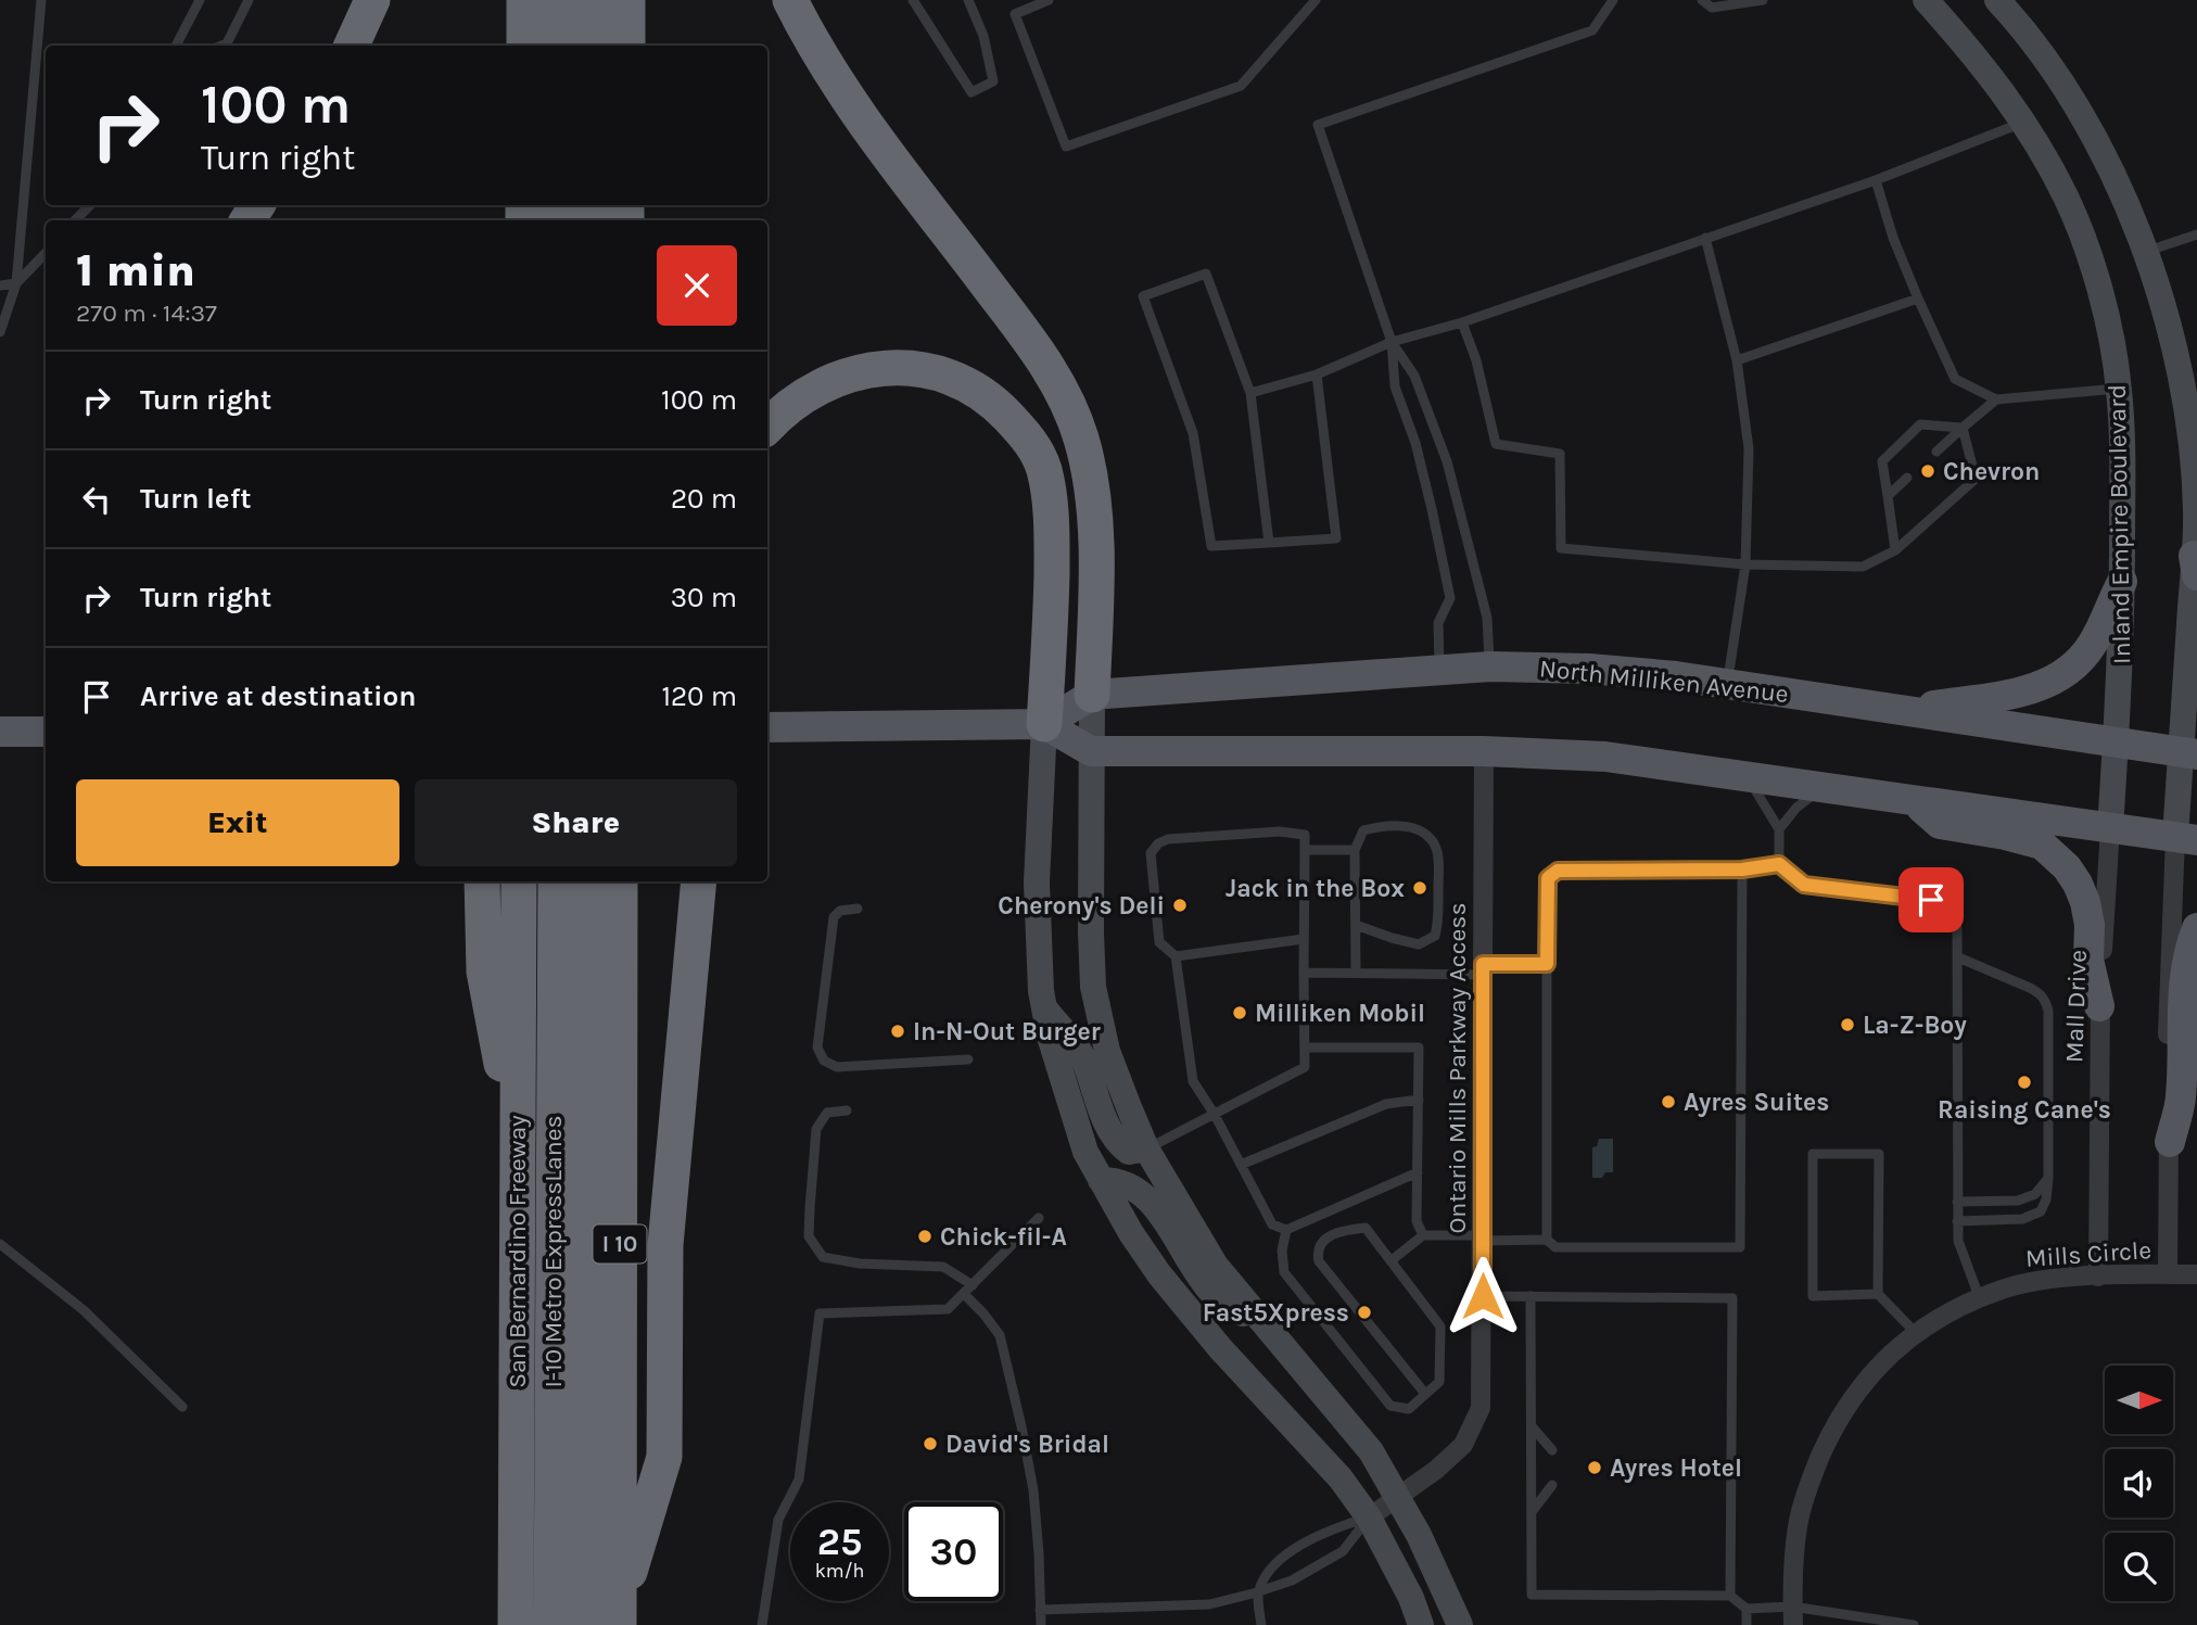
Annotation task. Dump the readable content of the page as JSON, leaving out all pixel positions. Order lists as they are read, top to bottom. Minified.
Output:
{"streets":{"highway":["I 10","San Bernardino Freeway","I-10 Metro ExpressLanes"],"main road":["Inland Empire Boulevard","North Milliken Avenue"],"street":["Mall Drive","Ontario Mills Parkway Access","Mills Circle"]},"crossings":[["Inland Empire Boulevard","North Milliken Avenue"],["Inland Empire Boulevard","Mall Drive"],["Mall Drive","Mills Circle"]],"places":["Chevron","Jack in the Box","Cherony's Deli","Milliken Mobil","La-Z-Boy","In-N-Out Burger","Raising Cane's","Ayres Suites","Chick-fil-A","Fast5Xpress","David's Bridal","Ayres Hotel"],"north":"right","page":{"turn":["100 m","Turn right"],"heading":["1 min","270 m · 14:37"],"list":[{"name":"Turn right","value":"100 m"},{"name":"Turn left","value":"20 m"},{"name":"Turn right","value":"30 m"},{"name":"Arrive at destination","value":"120 m"}],"buttons":["Exit","Share"],"speed":"25 km/h","limit":"30"}}
